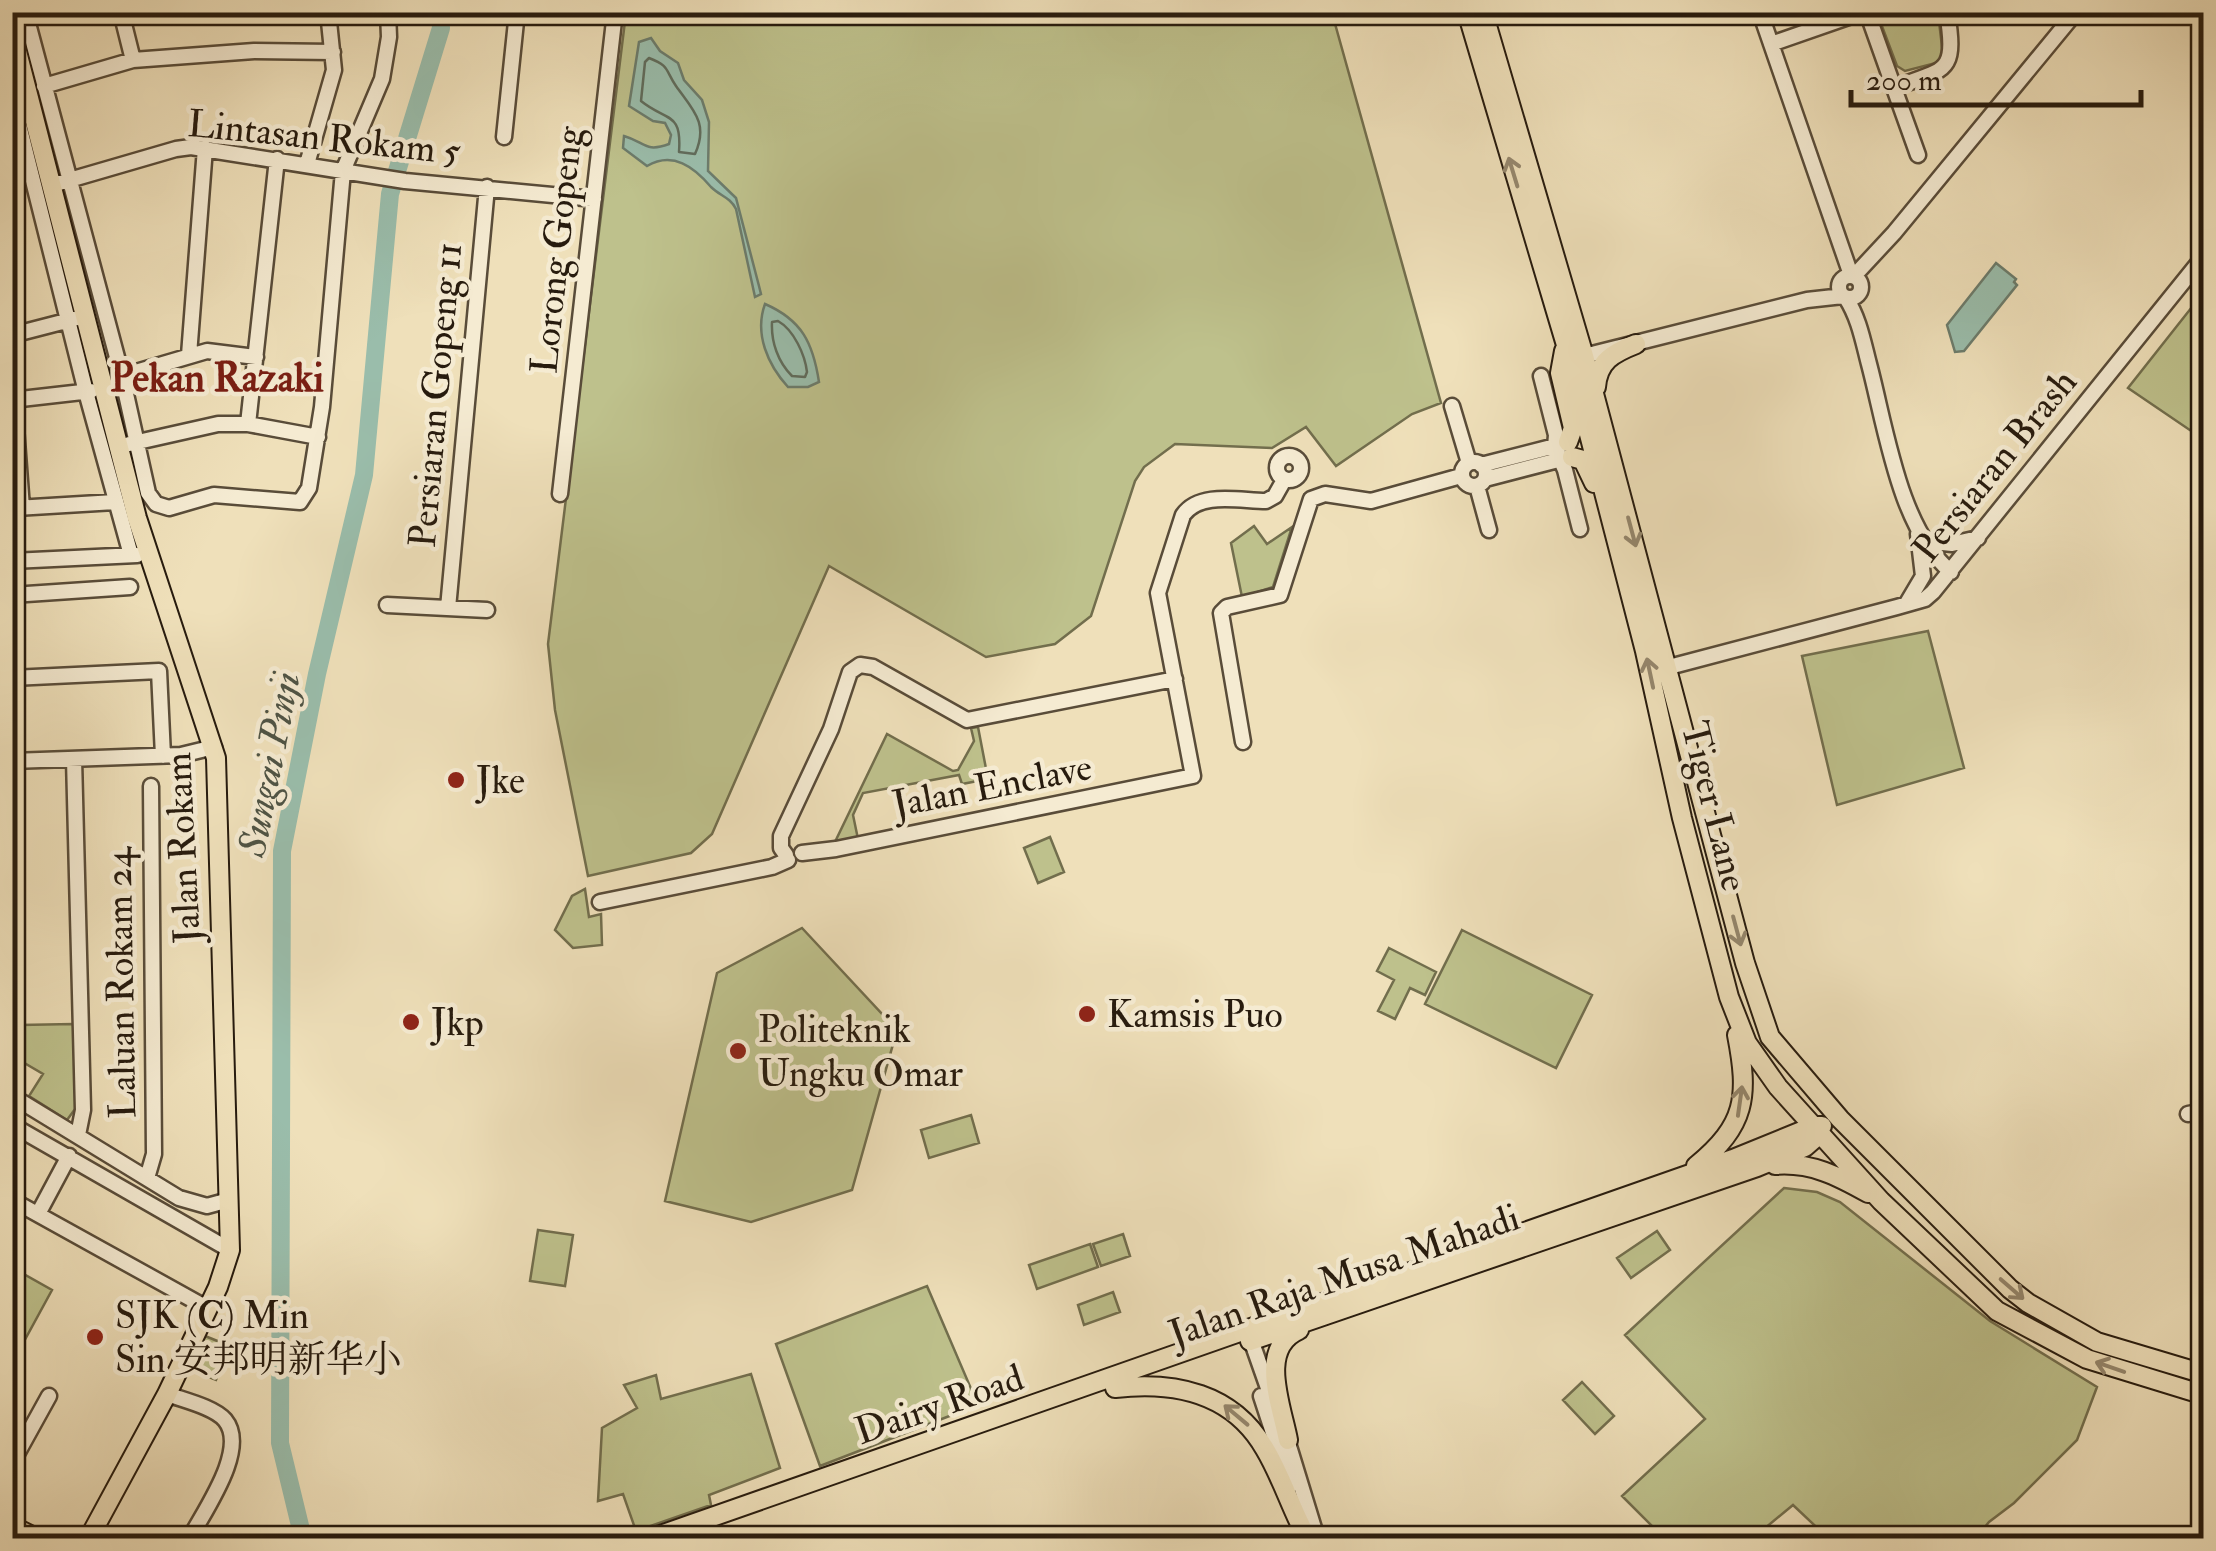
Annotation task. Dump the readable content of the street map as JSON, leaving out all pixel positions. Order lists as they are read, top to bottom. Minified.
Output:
{"streets":{"main road":["Tiger Lane","Jalan Rokam","Jalan Raja Musa Mahadi","Dairy Road"],"street":["Lintasan Rokam 5","Lorong Gopeng","Persiaran Gopeng 11","Persiaran Brash","Jalan Enclave","Laluan Rokam 24"]},"crossings":[["Lintasan Rokam 5","Lorong Gopeng"],["Lintasan Rokam 5","Persiaran Gopeng 11"],["Lintasan Rokam 5","Jalan Rokam"],["Persiaran Brash","Tiger Lane"],["Jalan Raja Musa Mahadi","Dairy Road"]],"districts":["Pekan Razaki"],"water":["Sungai Pinji"],"places":["Jke","Kamsis Puo","Jkp","Politeknik Ungku Omar","SJK (C) Min Sin 安邦明新华小"],"scale_bar":"200 m"}
